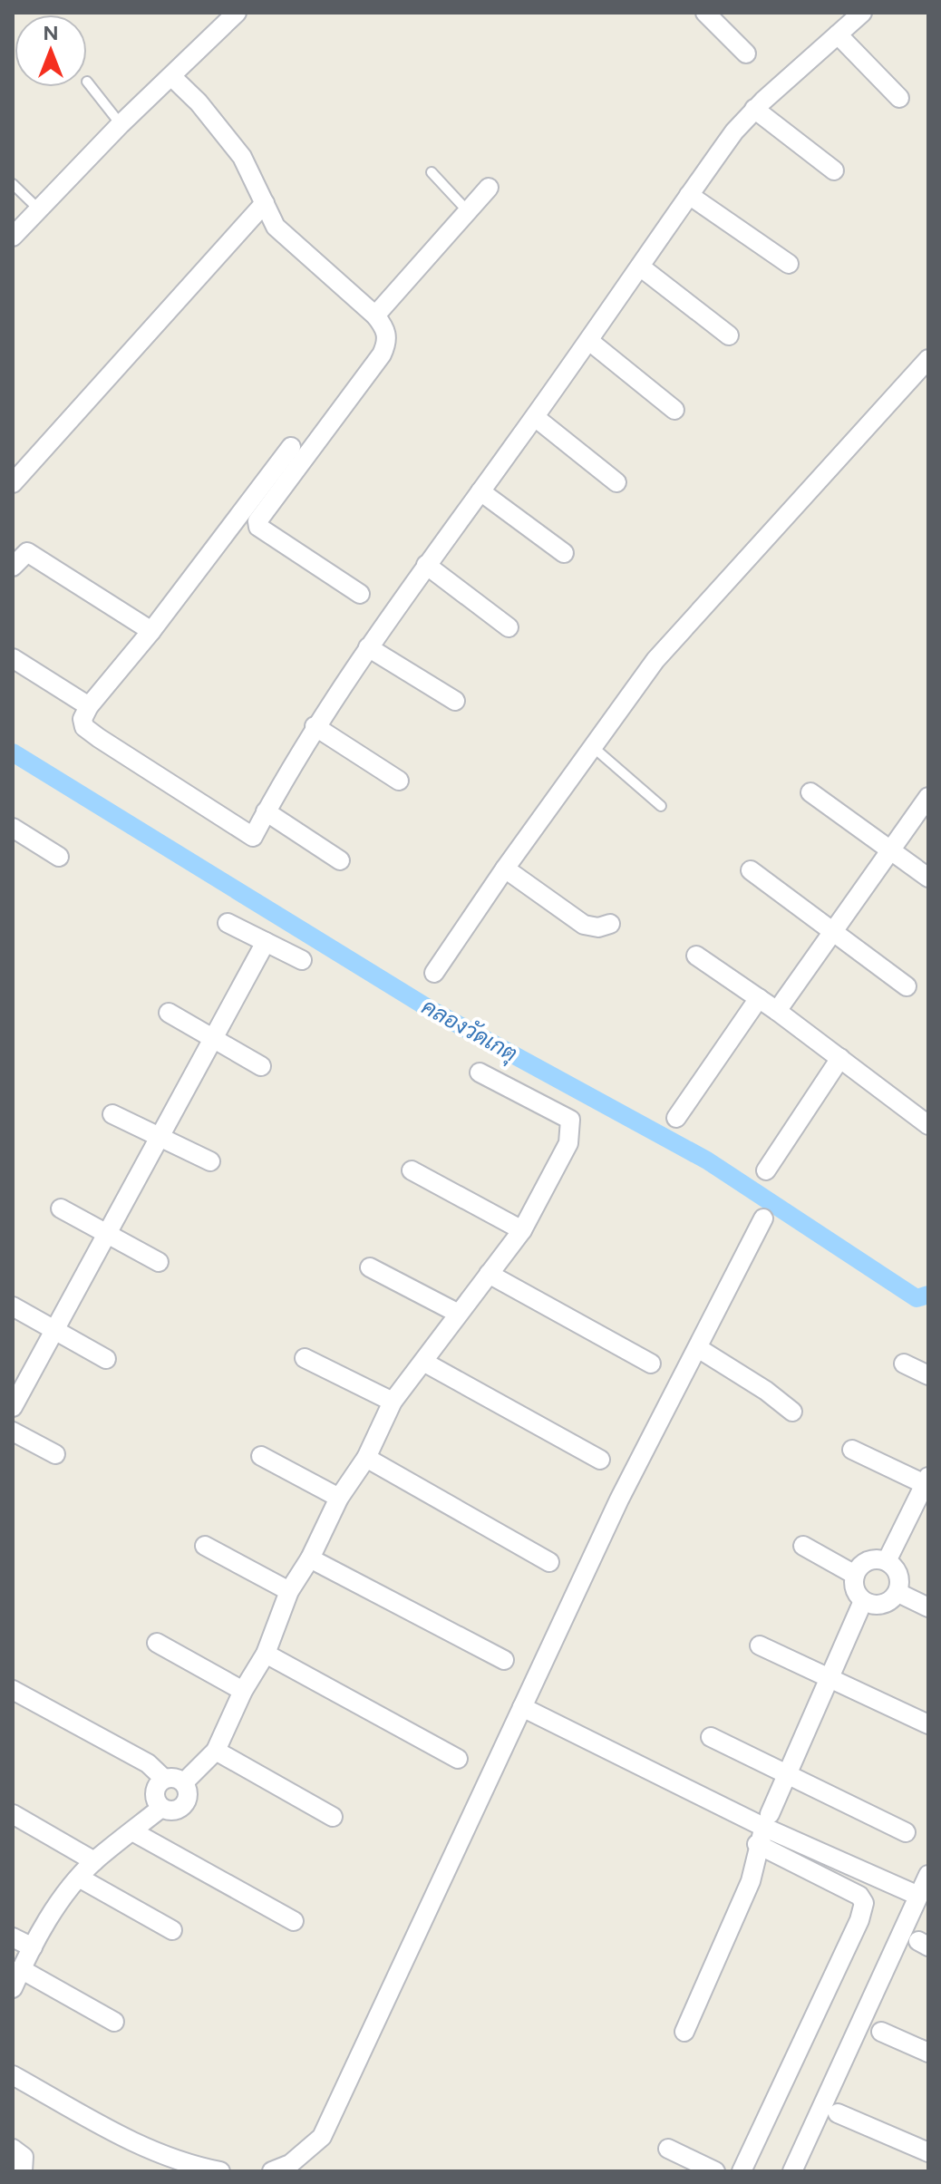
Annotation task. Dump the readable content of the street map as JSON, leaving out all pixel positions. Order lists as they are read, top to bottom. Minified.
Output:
{"water":["คลองวัดเกตุ"],"north":"top"}
